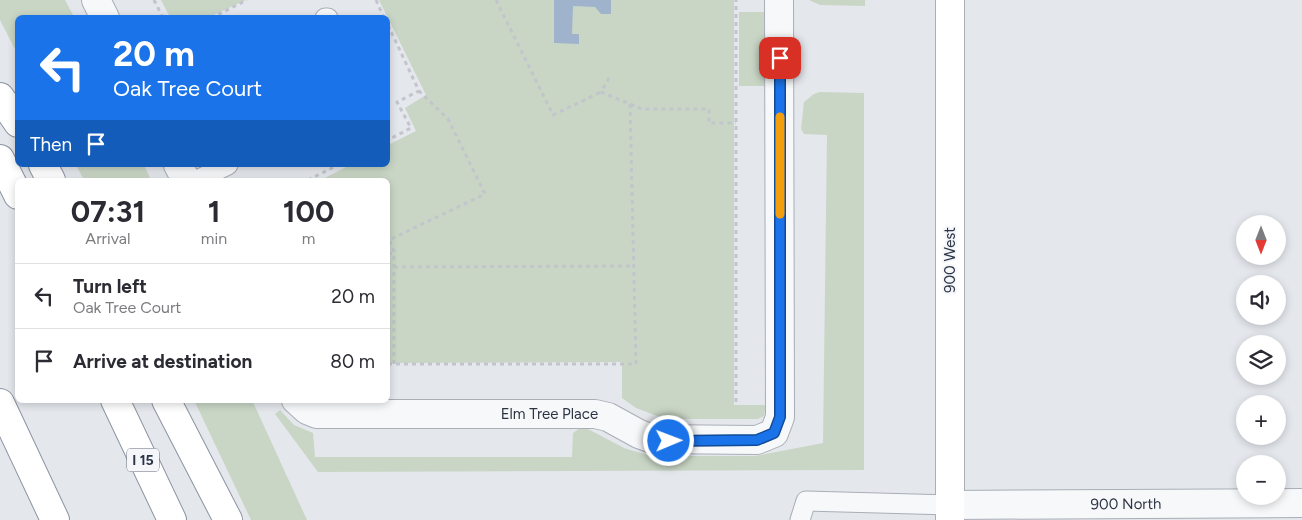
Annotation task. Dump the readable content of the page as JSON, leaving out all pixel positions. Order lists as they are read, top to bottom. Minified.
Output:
{"streets":{"main road":["900 West","I 15"],"street":["Elm Tree Place","900 North"]},"crossings":[["900 West","900 North"]],"north":"bottom","page":{"turn":["20 m","Oak Tree Court"],"then":"Then","eta":["07:31","Arrival","1","min","100","m"],"map_buttons":["+","−"],"list":[{"name":"Turn left","note":"Oak Tree Court","value":"20 m"},{"name":"Arrive at destination","value":"80 m"}]}}
